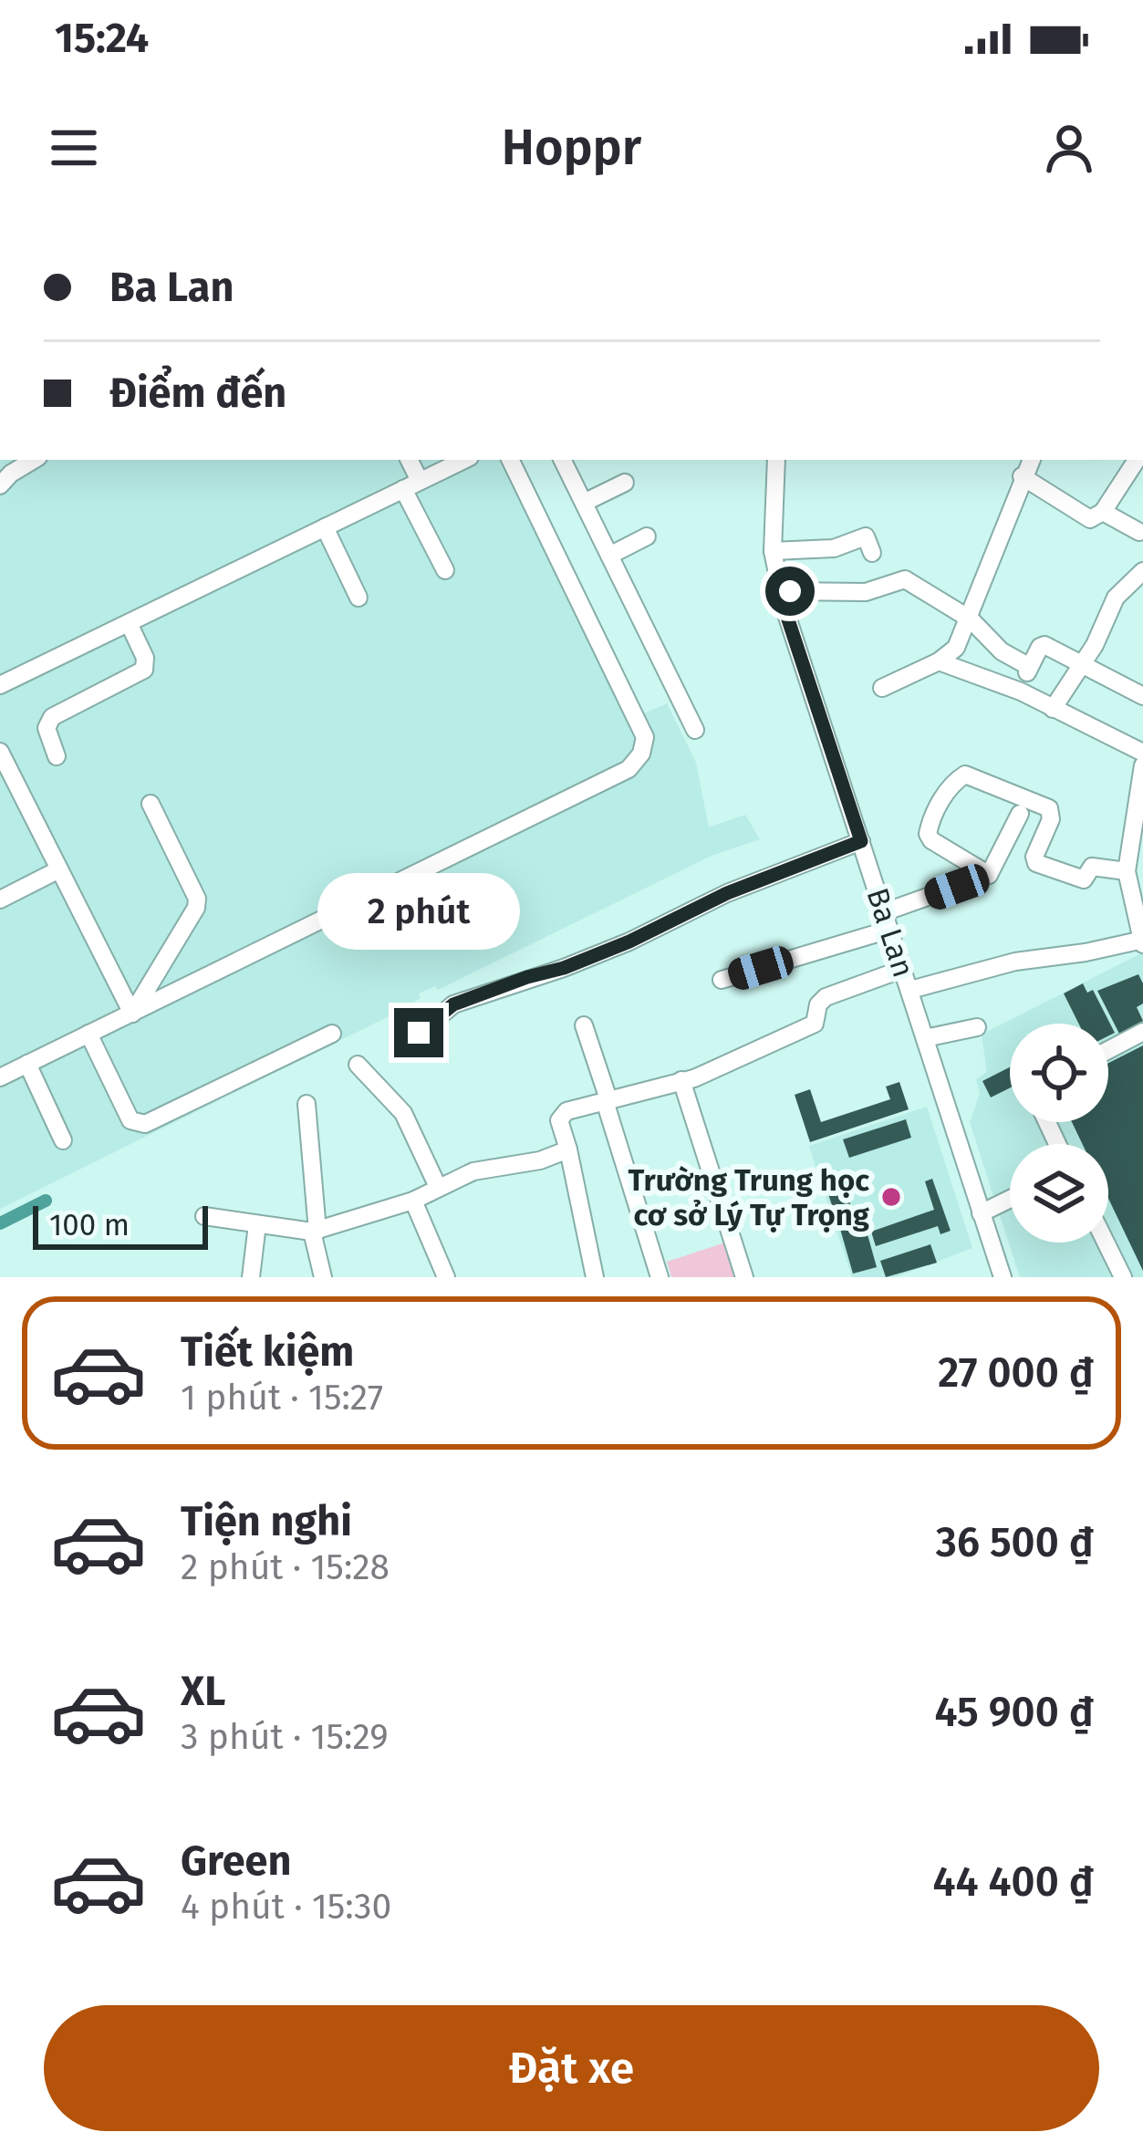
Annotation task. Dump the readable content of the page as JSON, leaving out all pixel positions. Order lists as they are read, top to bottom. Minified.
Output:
{"streets":{"street":["Ba Lan"]},"places":["Trường Trung học cơ sở Lý Tự Trọng"],"scale_bar":"100 m","page":{"status":"15:24","header":"Hoppr","banner":["Ba Lan","Điểm đến"],"bubble":"2 phút","scale":"100 m","list":[{"name":"Tiết kiệm","note":"1 phút · 15:27","value":"27 000 ₫"},{"name":"Tiện nghi","note":"2 phút · 15:28","value":"36 500 ₫"},{"name":"XL","note":"3 phút · 15:29","value":"45 900 ₫"},{"name":"Green","note":"4 phút · 15:30","value":"44 400 ₫"}],"buttons":"Đặt xe"}}
